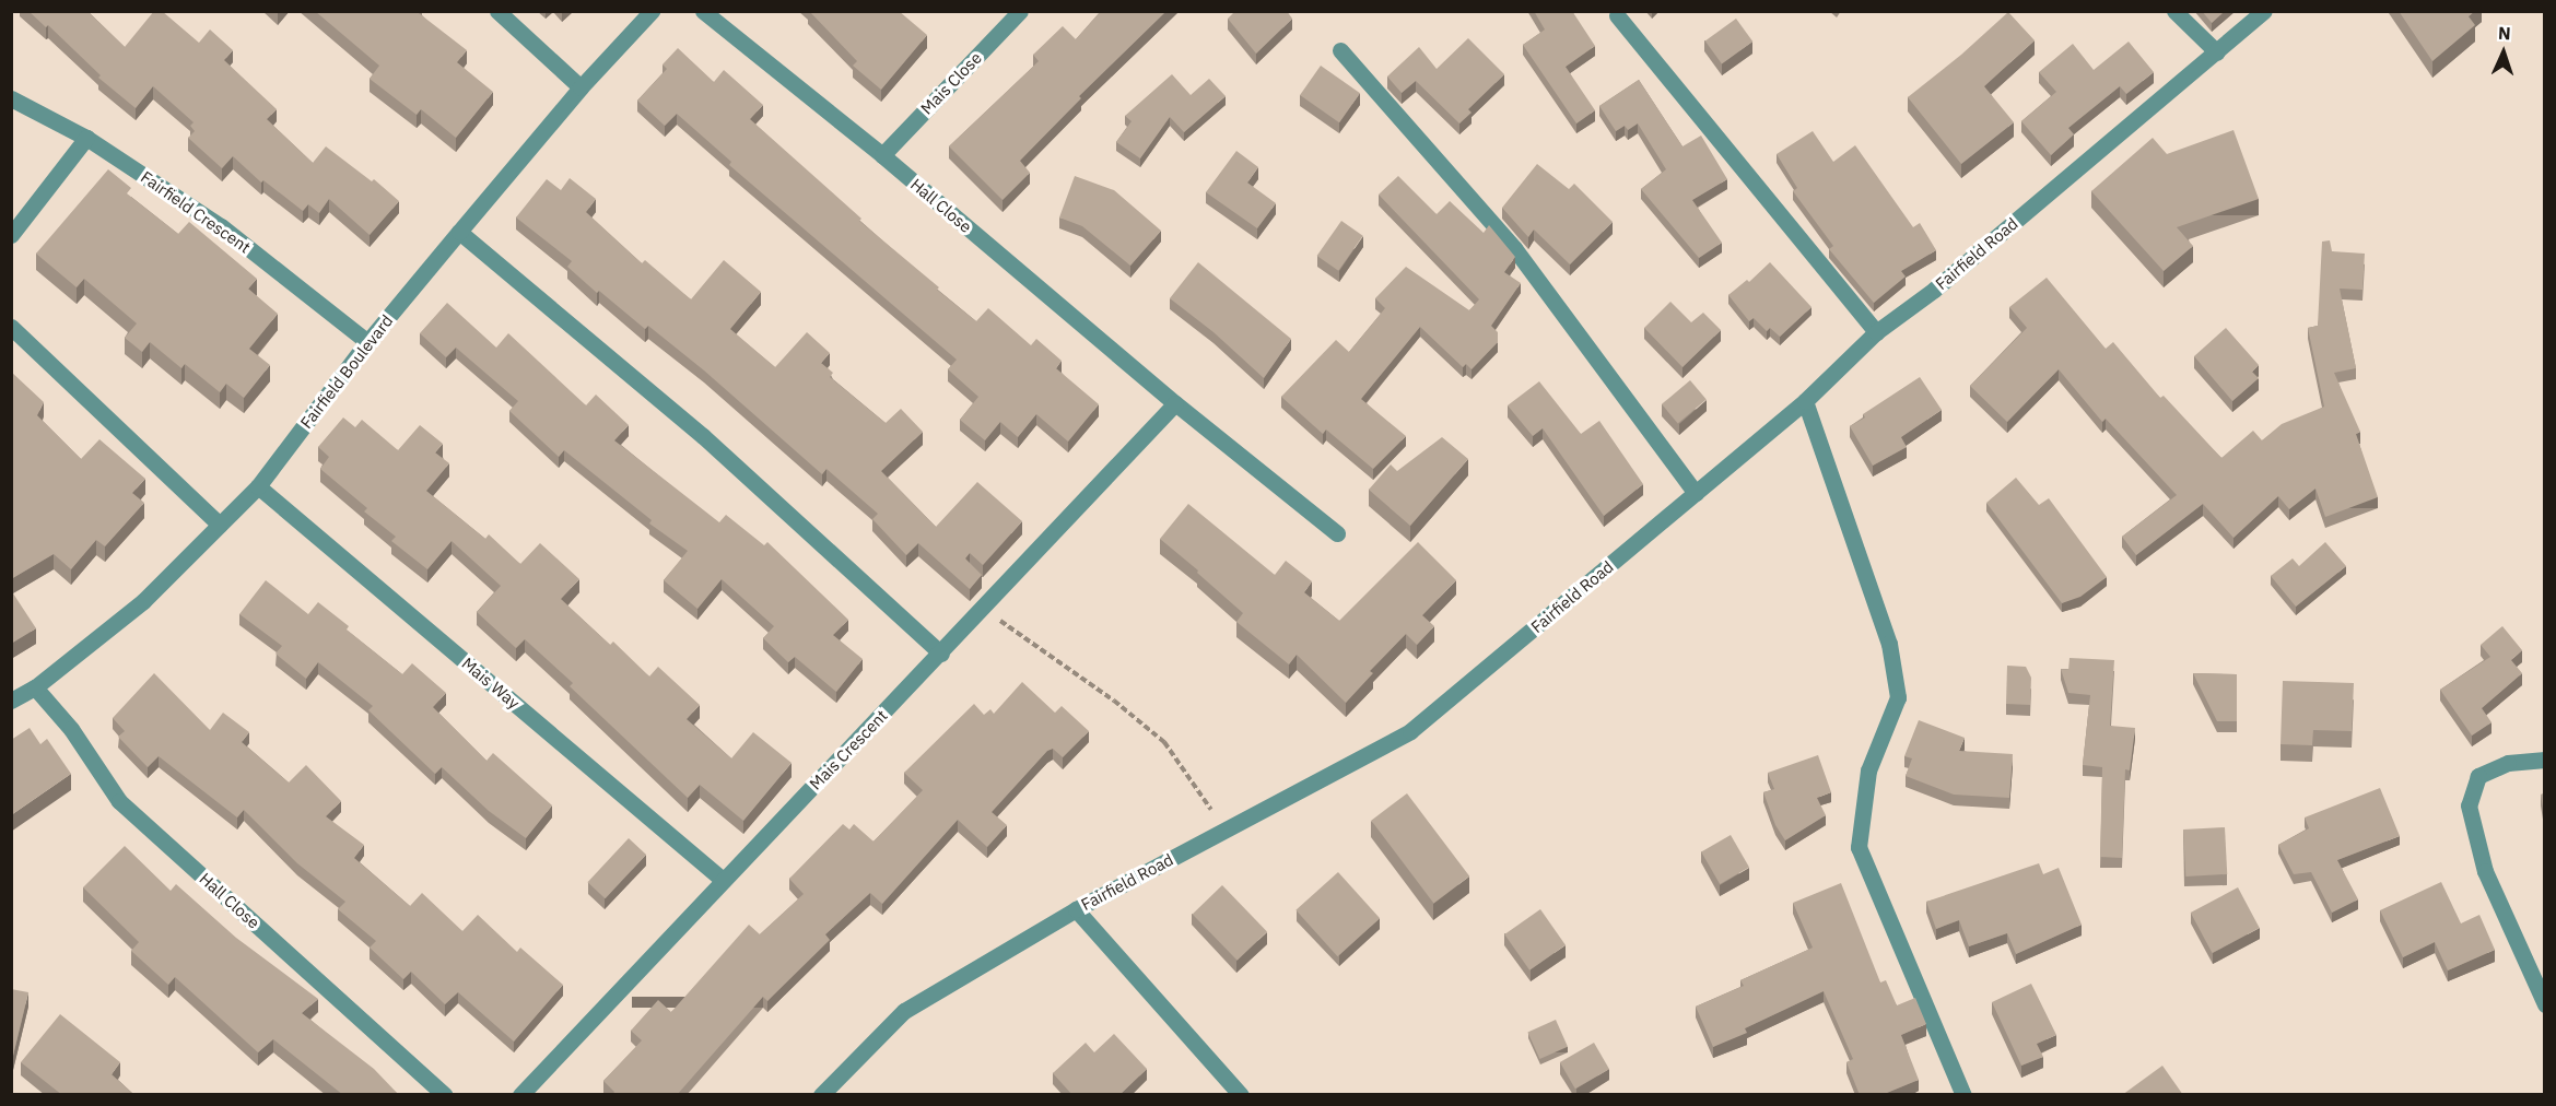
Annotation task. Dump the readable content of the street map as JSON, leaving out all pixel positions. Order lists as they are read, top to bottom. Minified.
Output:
{"streets":{"street":["Mais Close","Hall Close","Fairfield Crescent","Fairfield Road","Fairfield Boulevard","Mais Way","Mais Crescent"]},"crossings":[["Mais Close","Hall Close"],["Hall Close","Fairfield Boulevard"],["Hall Close","Mais Crescent"],["Fairfield Crescent","Fairfield Boulevard"],["Fairfield Boulevard","Mais Way"],["Mais Way","Mais Crescent"]],"north":"top"}
